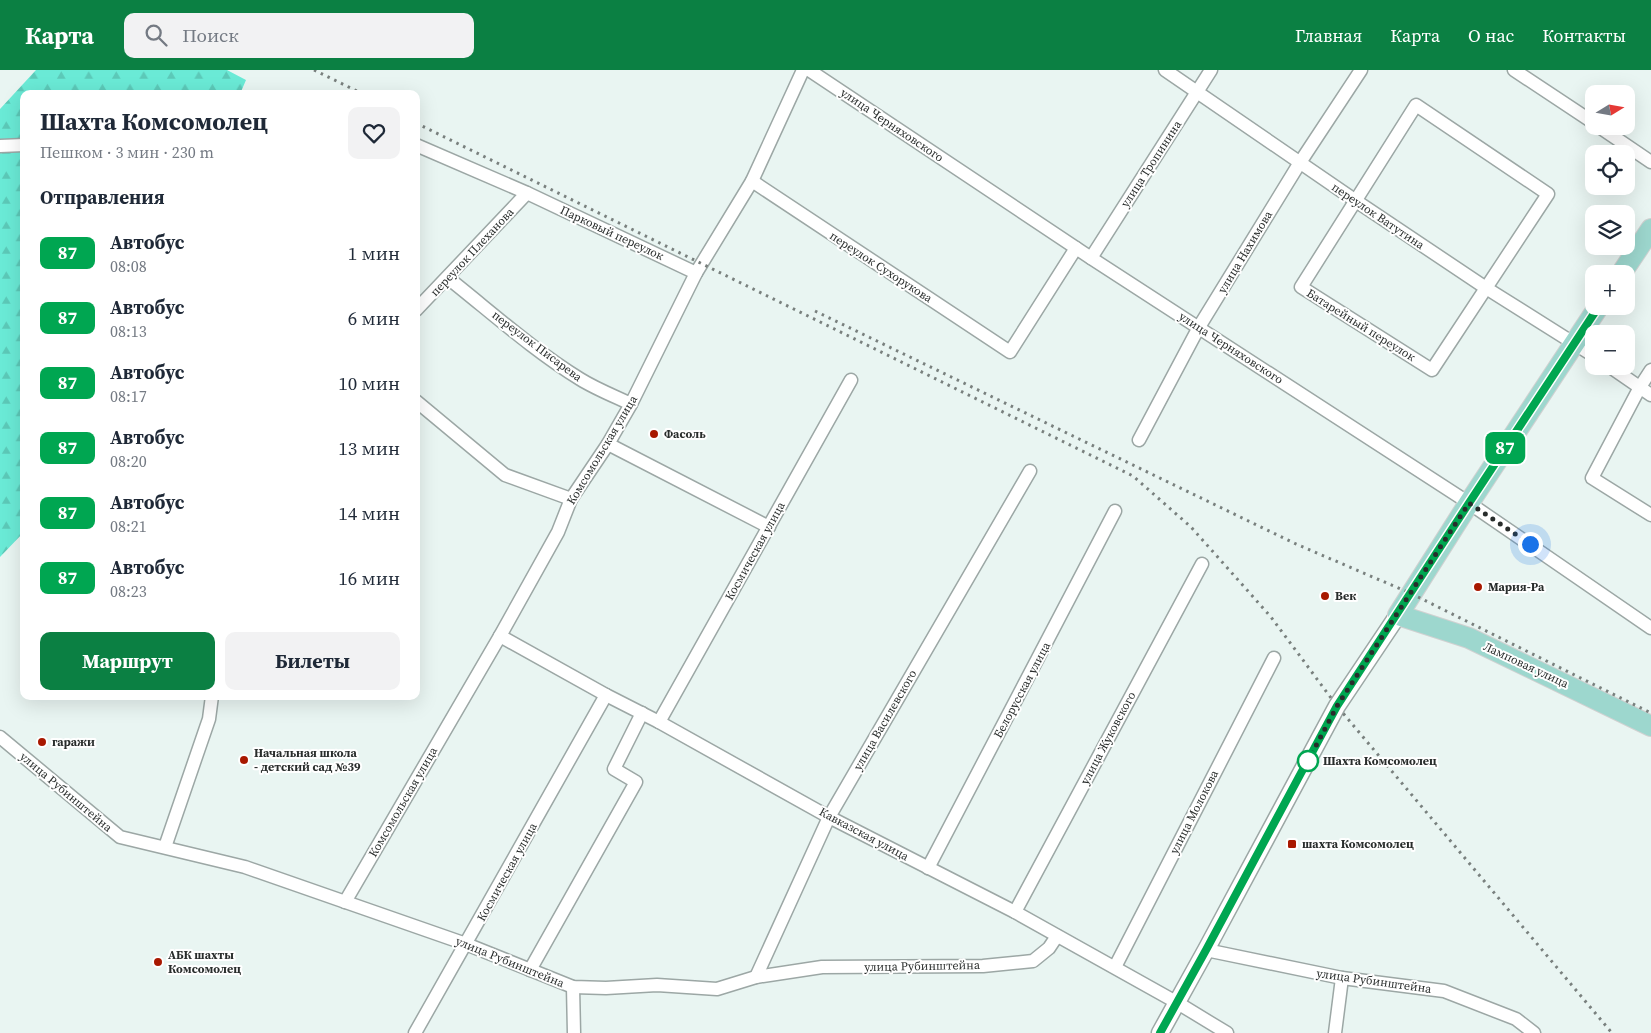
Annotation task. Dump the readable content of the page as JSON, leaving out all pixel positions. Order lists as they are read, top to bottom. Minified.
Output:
{"streets":{"main road":["Ламповая улица"],"street":["улица Черняховского","улица Тропинина","переулок Ватутина","Парковый переулок","переулок Плеханова","улица Нахимова","переулок Сухорукова","Батарейный переулок","переулок Писарева","Комсомольская улица","Космическая улица","Белорусская улица","улица Василевского","улица Жуковского","улица Рубинштейна","улица Молокова","Кавказская улица"]},"crossings":[["улица Черняховского","улица Тропинина"],["улица Черняховского","улица Нахимова"],["улица Черняховского","переулок Сухорукова"],["улица Тропинина","переулок Ватутина"],["переулок Ватутина","улица Нахимова"],["переулок Ватутина","Батарейный переулок"],["Парковый переулок","переулок Плеханова"],["Парковый переулок","Комсомольская улица"],["переулок Плеханова","переулок Писарева"],["переулок Сухорукова","Комсомольская улица"],["переулок Писарева","Комсомольская улица"],["Комсомольская улица","улица Рубинштейна"],["Комсомольская улица","Кавказская улица"],["Космическая улица","улица Рубинштейна"],["Космическая улица","Кавказская улица"],["Белорусская улица","Кавказская улица"],["улица Василевского","улица Рубинштейна"],["улица Василевского","Кавказская улица"],["улица Жуковского","Кавказская улица"],["улица Рубинштейна","Кавказская улица"],["улица Молокова","Кавказская улица"]],"places":{"other":["Фасоль","Мария-Ра","Век","гаражи","Начальная школа - детский сад №39","Шахта Комсомолец","АБК шахты Комсомолец"],"transit":["шахта Комсомолец"]},"lines":["bus line 87"],"north":"right","page":{"header":"Карта","search":"Поиск","nav":["Главная","Карта","О нас","Контакты"],"on_map":"87","map_buttons":["+","−"],"heading":[["Шахта Комсомолец","Пешком · 3 мин · 230 m"],"Отправления"],"list":[{"mark":"87","name":"Автобус","note":"08:08","value":"1 мин"},{"mark":"87","name":"Автобус","note":"08:13","value":"6 мин"},{"mark":"87","name":"Автобус","note":"08:17","value":"10 мин"},{"mark":"87","name":"Автобус","note":"08:20","value":"13 мин"},{"mark":"87","name":"Автобус","note":"08:21","value":"14 мин"},{"mark":"87","name":"Автобус","note":"08:23","value":"16 мин"}],"buttons":["Маршрут","Билеты"]}}
